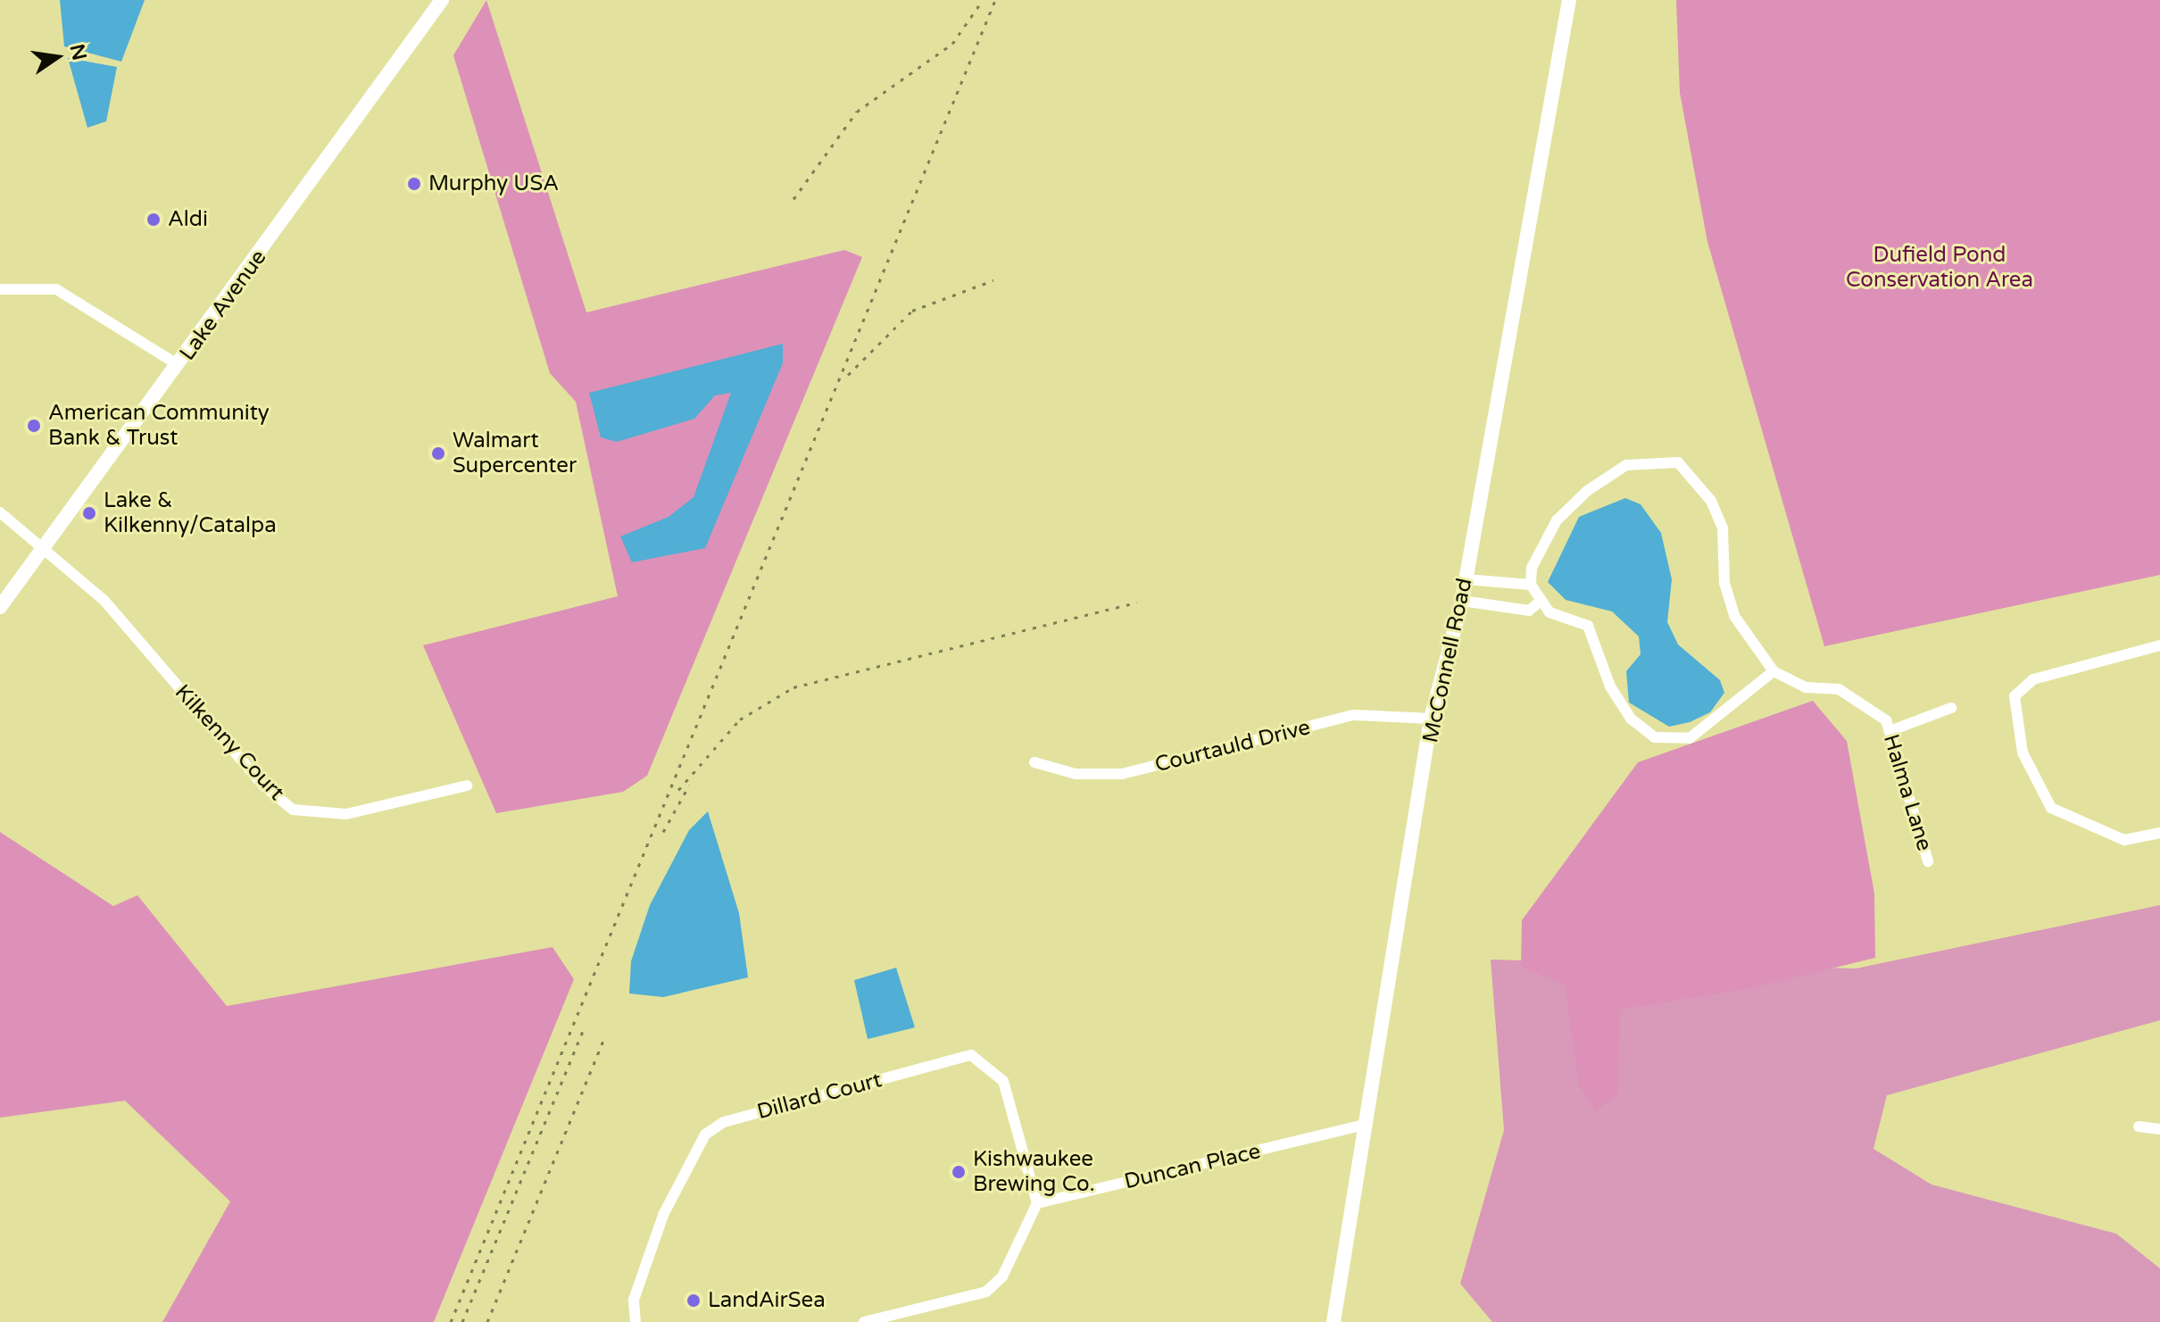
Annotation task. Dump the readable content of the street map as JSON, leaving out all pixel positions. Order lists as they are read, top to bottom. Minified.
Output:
{"streets":{"street":["Lake Avenue","McConnell Road","Kilkenny Court","Courtauld Drive","Halma Lane","Dillard Court","Duncan Place"]},"crossings":[["Lake Avenue","Kilkenny Court"],["McConnell Road","Courtauld Drive"],["McConnell Road","Duncan Place"],["Dillard Court","Duncan Place"]],"parks":["Dufield Pond Conservation Area"],"places":["Murphy USA","Aldi","American Community Bank & Trust","Walmart Supercenter","Lake & Kilkenny/Catalpa","Kishwaukee Brewing Co.","LandAirSea"],"north":"right"}
